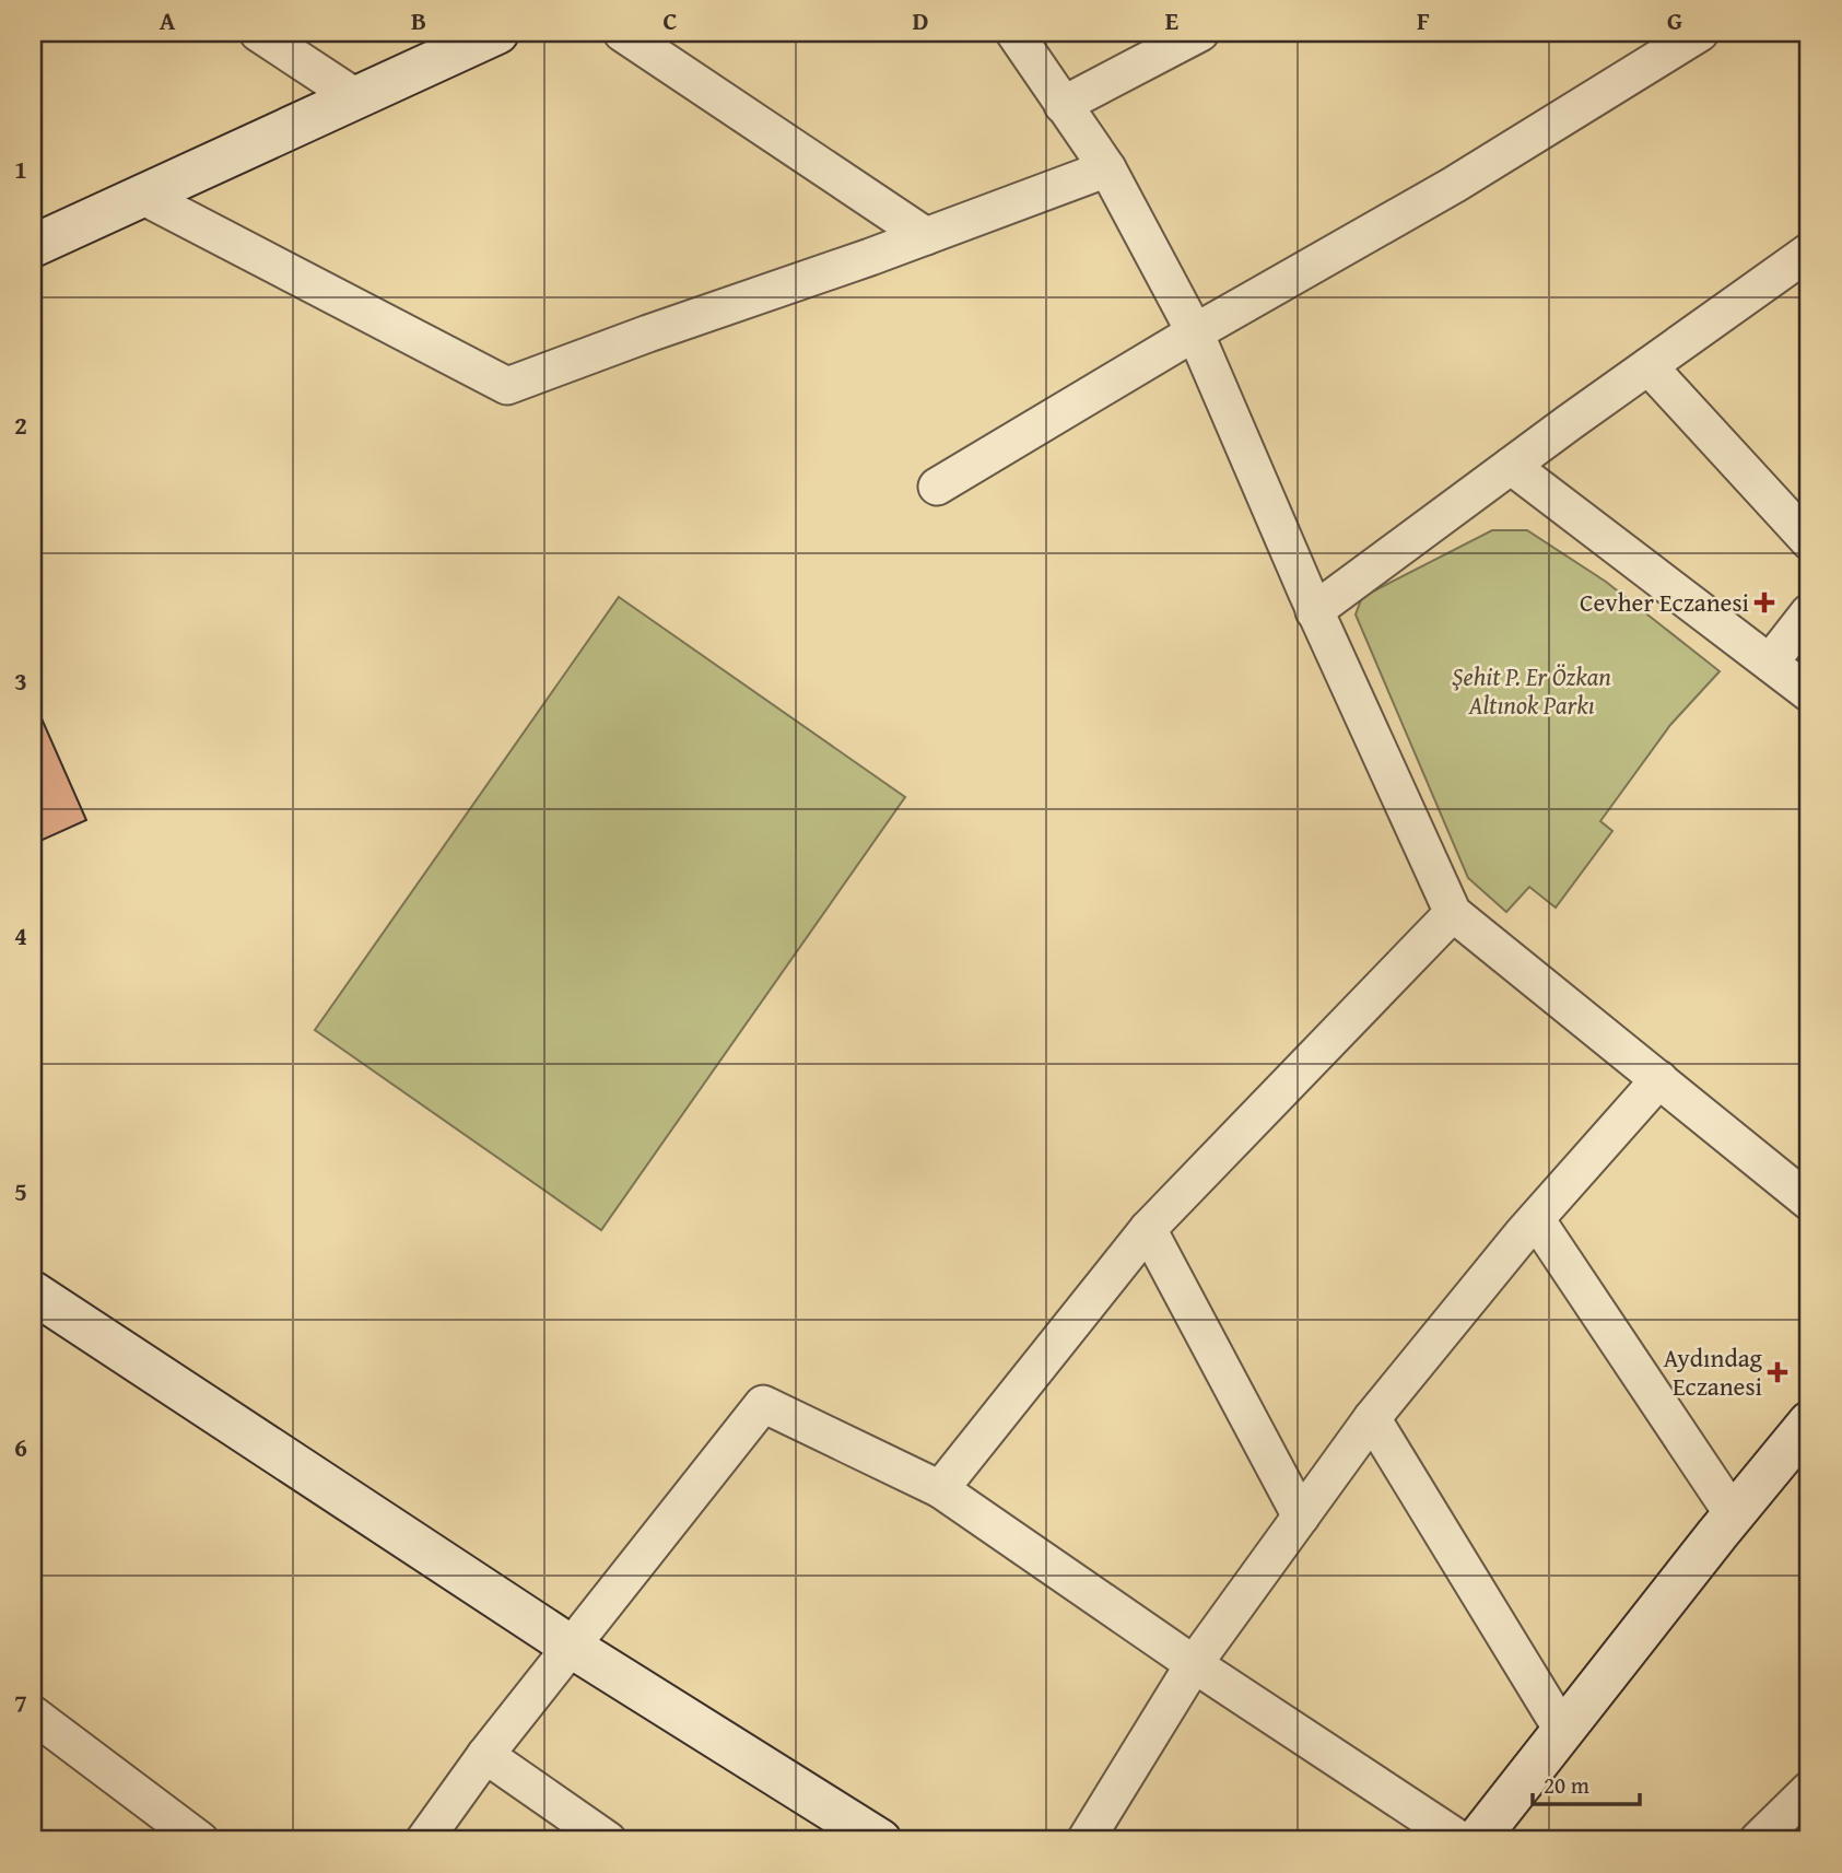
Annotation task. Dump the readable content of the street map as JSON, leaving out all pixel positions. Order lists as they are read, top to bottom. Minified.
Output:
{"parks":["Şehit P. Er Özkan Altınok Parkı"],"places":{"health":["Cevher Eczanesi","Aydındag Eczanesi"]},"scale_bar":"20 m","grid":{"columns":["A","B","C","D","E","F","G"],"rows":["1","2","3","4","5","6","7"]}}
